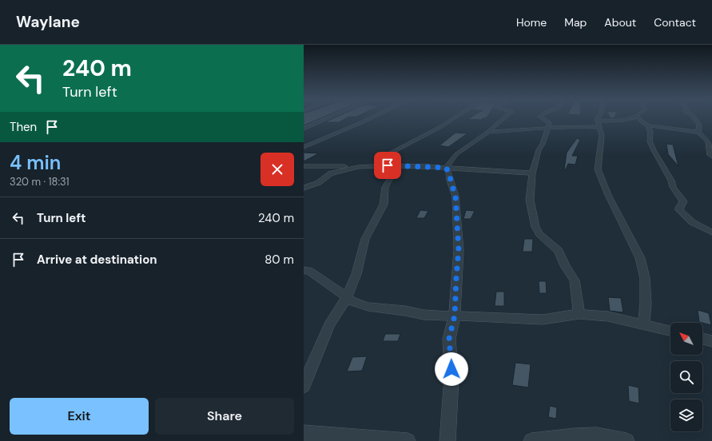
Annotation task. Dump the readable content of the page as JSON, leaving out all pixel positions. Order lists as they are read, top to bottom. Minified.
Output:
{"north":"top left","page":{"header":"Waylane","nav":["Home","Map","About","Contact"],"turn":["240 m","Turn left"],"then":"Then","heading":["4 min","320 m · 18:31"],"list":[{"name":"Turn left","value":"240 m"},{"name":"Arrive at destination","value":"80 m"}],"buttons":["Exit","Share"]}}
